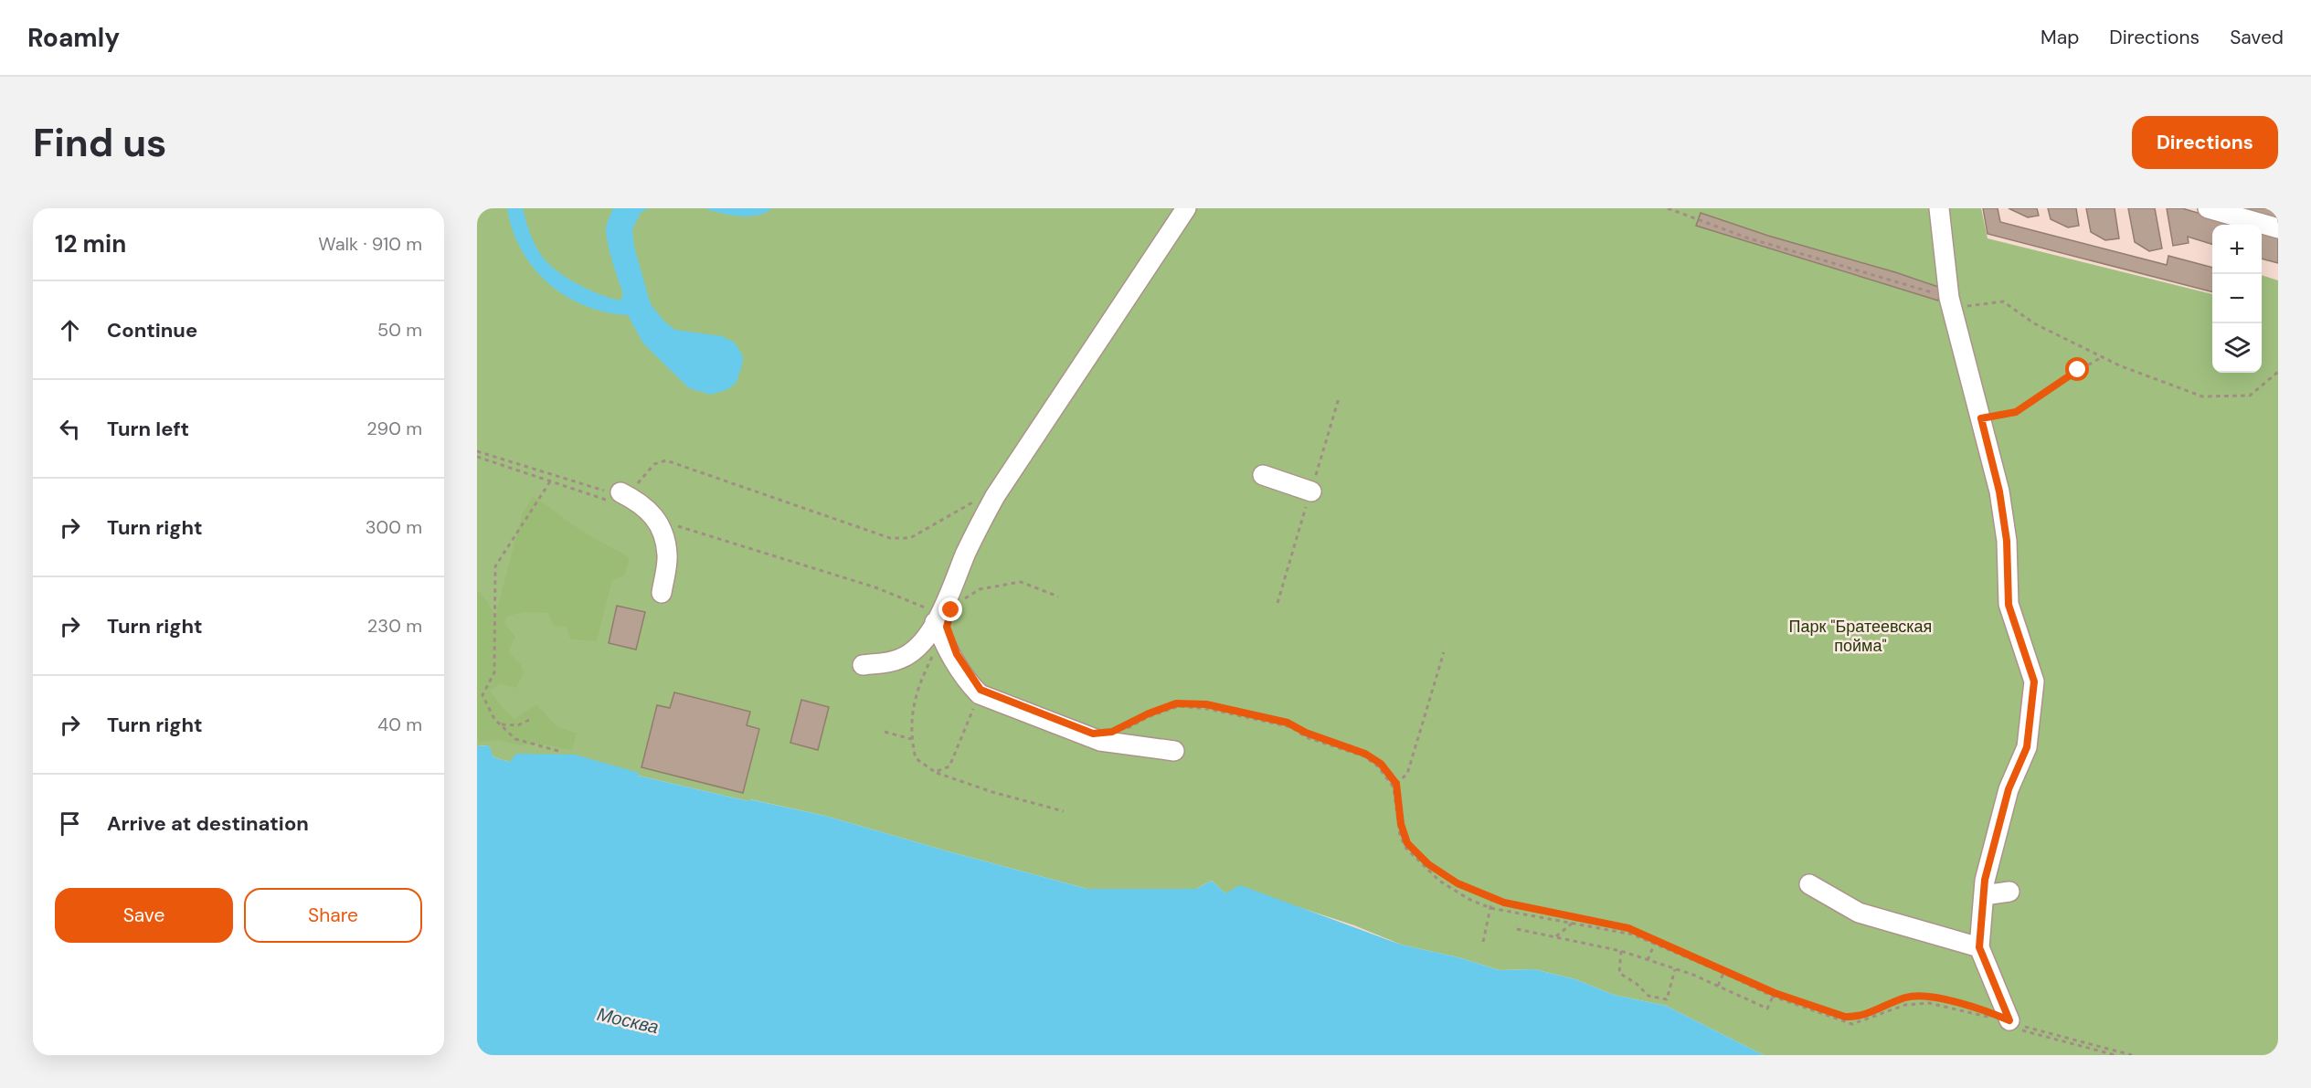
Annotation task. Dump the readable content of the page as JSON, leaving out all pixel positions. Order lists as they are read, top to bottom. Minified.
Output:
{"water":["Москва"],"parks":["Парк \"Братеевская пойма\""],"page":{"header":"Roamly","nav":["Map","Directions","Saved"],"buttons":["Directions",["Save","Share"]],"title":"Find us","heading":["12 min","Walk · 910 m"],"map_buttons":["+","−"],"list":[["Continue","50 m"],["Turn left","290 m"],["Turn right","300 m"],["Turn right","230 m"],["Turn right","40 m"],"Arrive at destination"]}}
